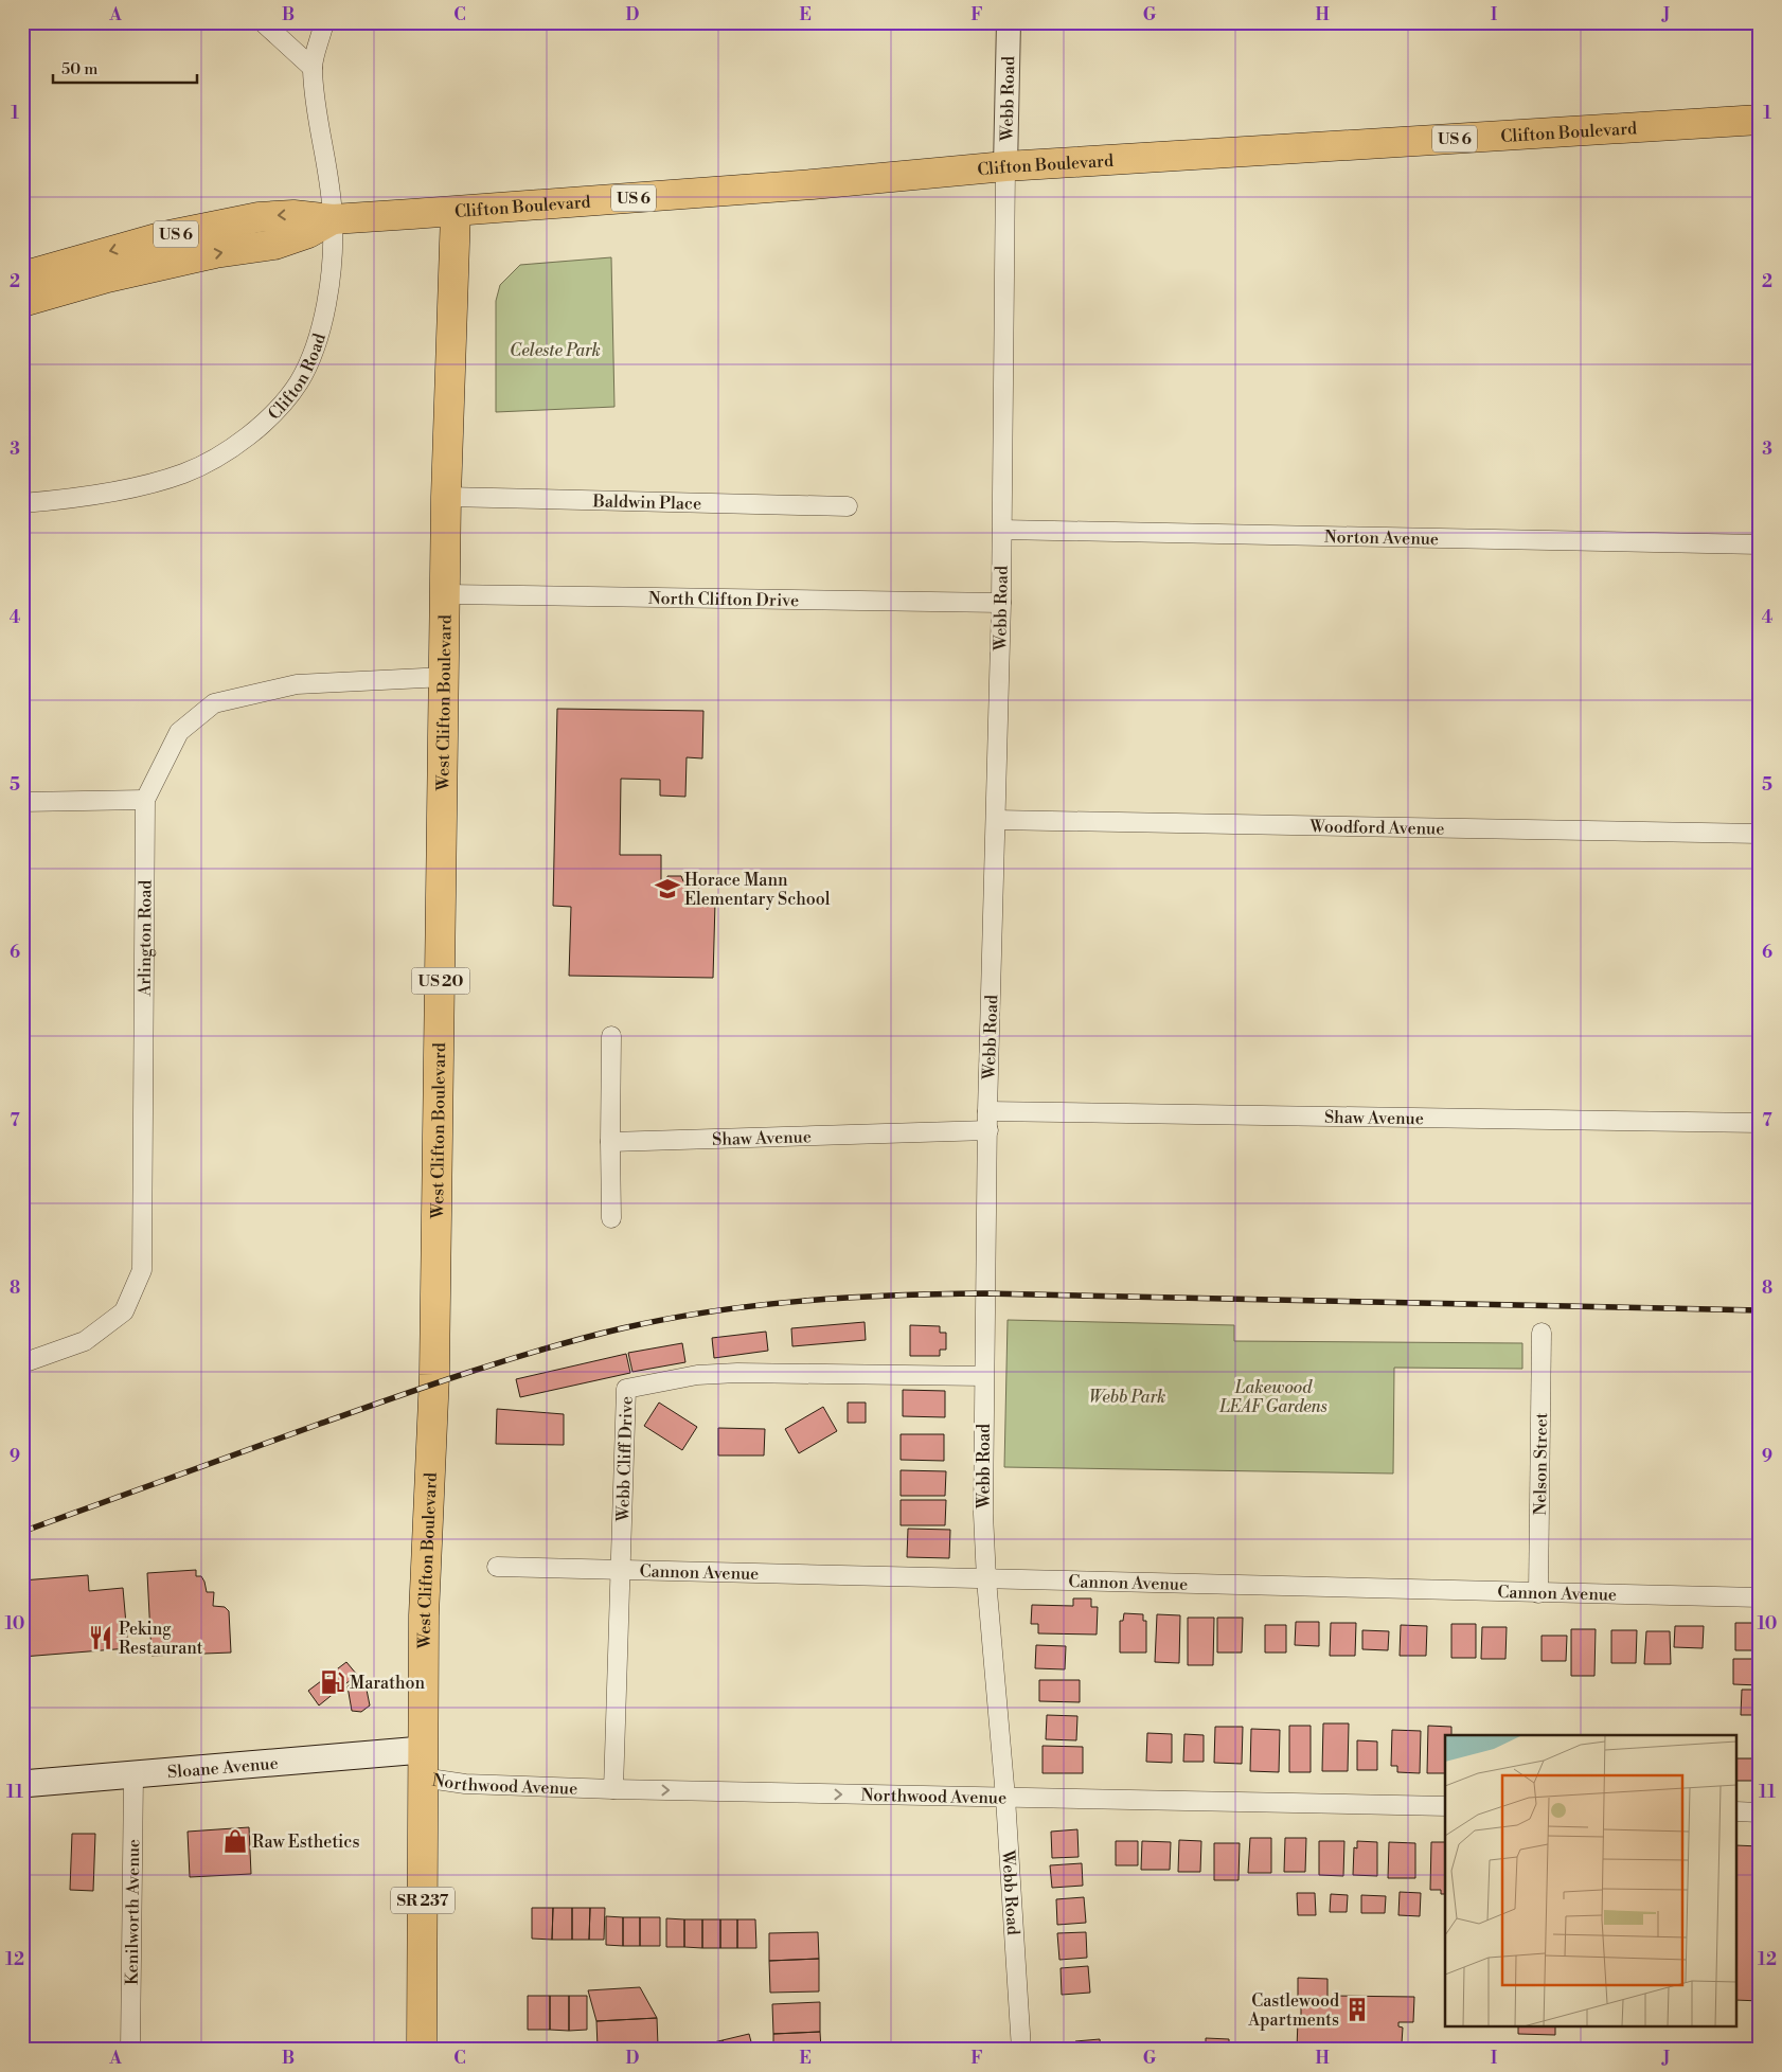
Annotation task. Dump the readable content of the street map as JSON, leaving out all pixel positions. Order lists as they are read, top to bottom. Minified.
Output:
{"streets":{"main road":["Clifton Boulevard","US 6","West Clifton Boulevard","US 20","Sloane Avenue","SR 237"],"street":["Webb Road","Clifton Road","Baldwin Place","Norton Avenue","North Clifton Drive","Woodford Avenue","Arlington Road","Shaw Avenue","Webb Cliff Drive","Nelson Street","Cannon Avenue","Northwood Avenue","Kenilworth Avenue"]},"crossings":[["Webb Road","Clifton Boulevard"],["Webb Road","Norton Avenue"],["Webb Road","North Clifton Drive"],["Webb Road","Woodford Avenue"],["Webb Road","Shaw Avenue"],["Webb Road","Webb Cliff Drive"],["Webb Road","Cannon Avenue"],["Webb Road","Northwood Avenue"],["Clifton Boulevard","Clifton Road"],["Clifton Boulevard","West Clifton Boulevard"],["Baldwin Place","West Clifton Boulevard"],["North Clifton Drive","West Clifton Boulevard"],["West Clifton Boulevard","Arlington Road"],["West Clifton Boulevard","Sloane Avenue"],["West Clifton Boulevard","Northwood Avenue"],["Webb Cliff Drive","Cannon Avenue"],["Webb Cliff Drive","Northwood Avenue"],["Nelson Street","Cannon Avenue"],["Sloane Avenue","Northwood Avenue"],["Sloane Avenue","Kenilworth Avenue"]],"one_way":["Northwood Avenue"],"parks":["Celeste Park","Lakewood LEAF Gardens","Webb Park"],"places":{"school or university":["Horace Mann Elementary School"],"restaurant":["Peking Restaurant"],"fuel station":["Marathon"],"shop":["Raw Esthetics"],"building":["Castlewood Apartments"]},"scale_bar":"50 m","grid":{"columns":["A","B","C","D","E","F","G","H","I","J"],"rows":["1","2","3","4","5","6","7","8","9","10","11","12"]}}
